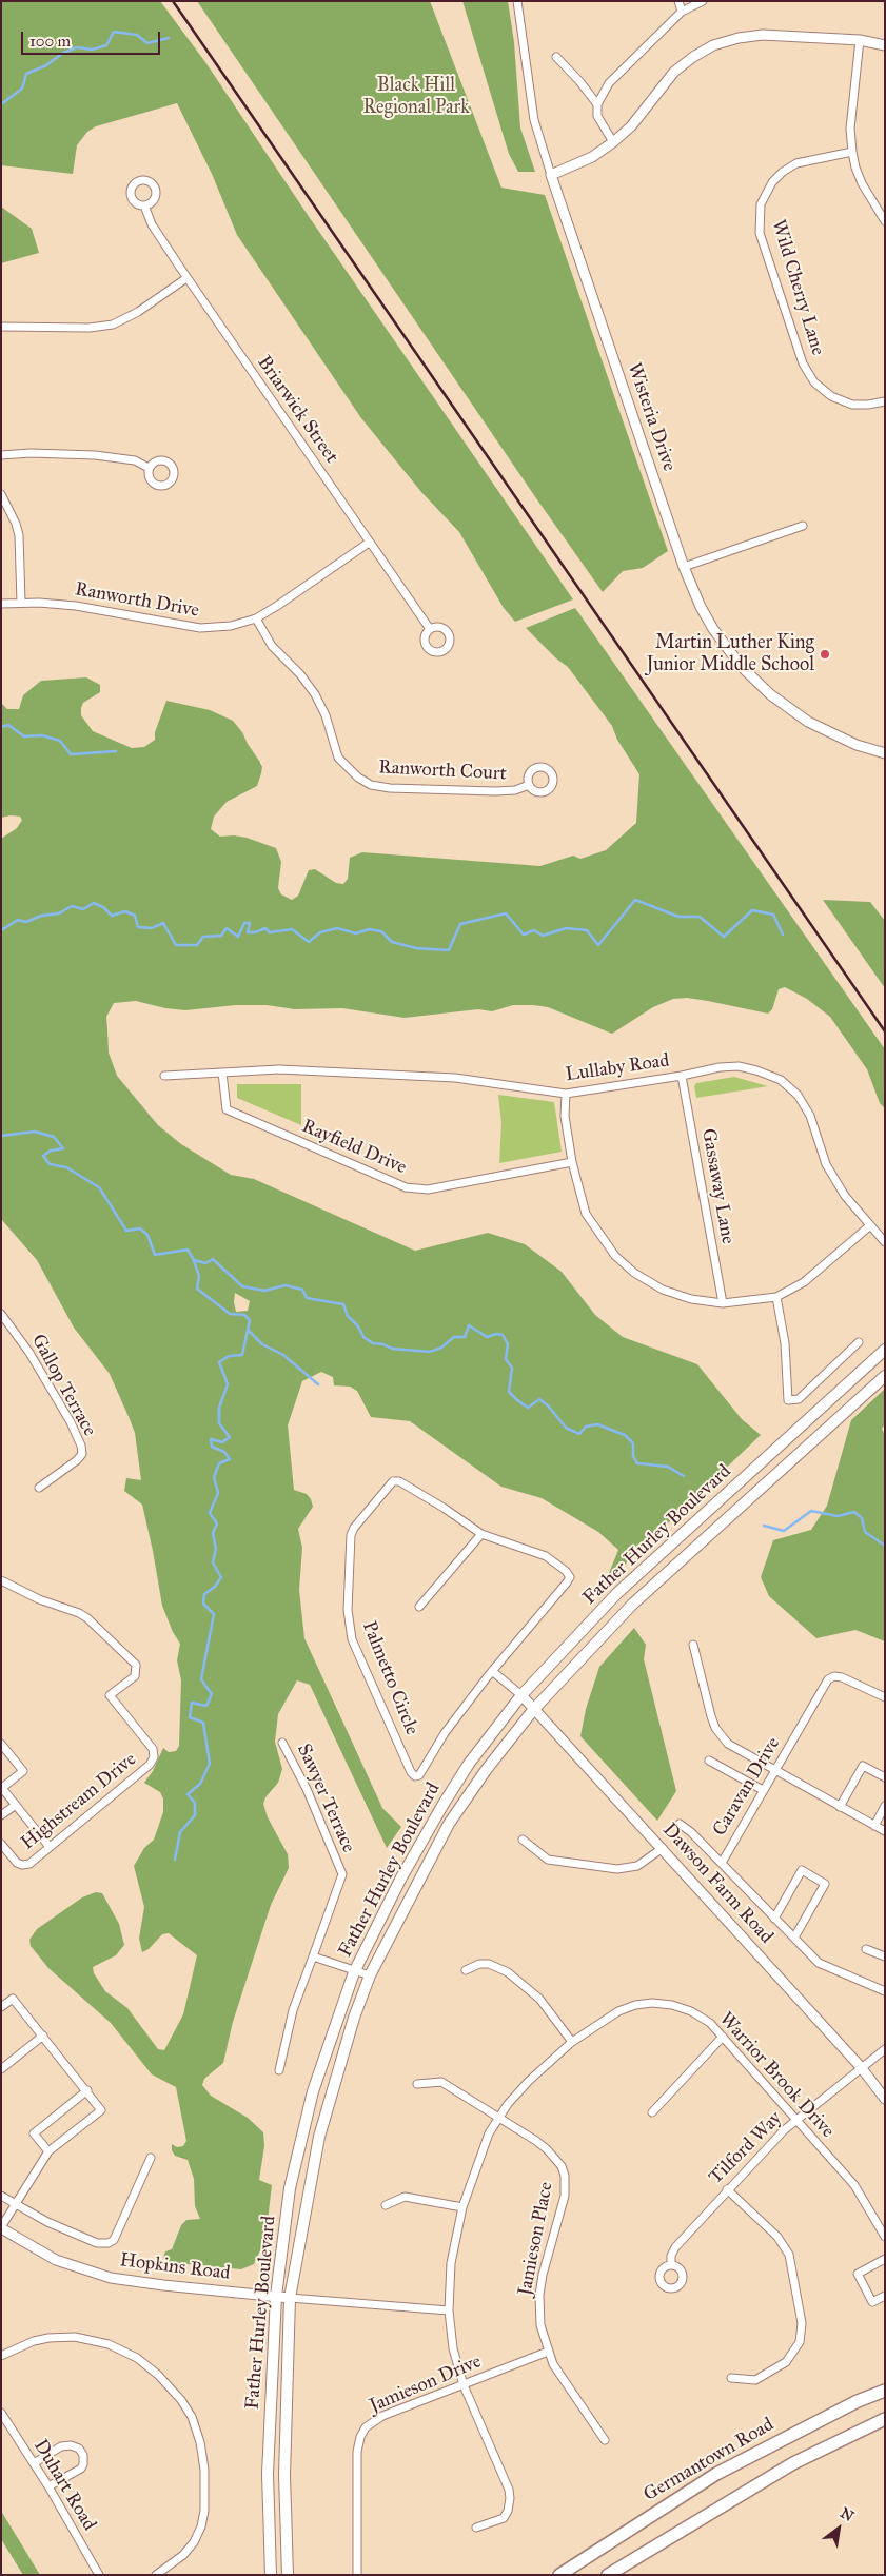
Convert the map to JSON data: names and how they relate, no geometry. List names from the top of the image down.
{
  "streets": {
    "main road": ["Father Hurley Boulevard", "Germantown Road"],
    "street": [
      "Wild Cherry Lane",
      "Briarwick Street",
      "Wisteria Drive",
      "Ranworth Drive",
      "Ranworth Court",
      "Lullaby Road",
      "Rayfield Drive",
      "Gassaway Lane",
      "Gallop Terrace",
      "Palmetto Circle",
      "Caravan Drive",
      "Sawyer Terrace",
      "Highstream Drive",
      "Dawson Farm Road",
      "Warrior Brook Drive",
      "Tilford Way",
      "Jamieson Place",
      "Hopkins Road",
      "Jamieson Drive",
      "Duhart Road"
    ]
  },
  "crossings": [
    ["Briarwick Street", "Ranworth Drive"],
    ["Ranworth Drive", "Ranworth Court"],
    ["Lullaby Road", "Rayfield Drive"],
    ["Lullaby Road", "Gassaway Lane"],
    ["Father Hurley Boulevard", "Dawson Farm Road"],
    ["Father Hurley Boulevard", "Hopkins Road"],
    ["Dawson Farm Road", "Tilford Way"],
    ["Warrior Brook Drive", "Tilford Way"],
    ["Warrior Brook Drive", "Jamieson Place"],
    ["Warrior Brook Drive", "Hopkins Road"],
    ["Warrior Brook Drive", "Jamieson Drive"],
    ["Jamieson Place", "Jamieson Drive"]
  ],
  "parks": ["Black Hill Regional Park"],
  "places": ["Martin Luther King Junior Middle School"],
  "scale_bar": "100 m",
  "north": "top right"
}
